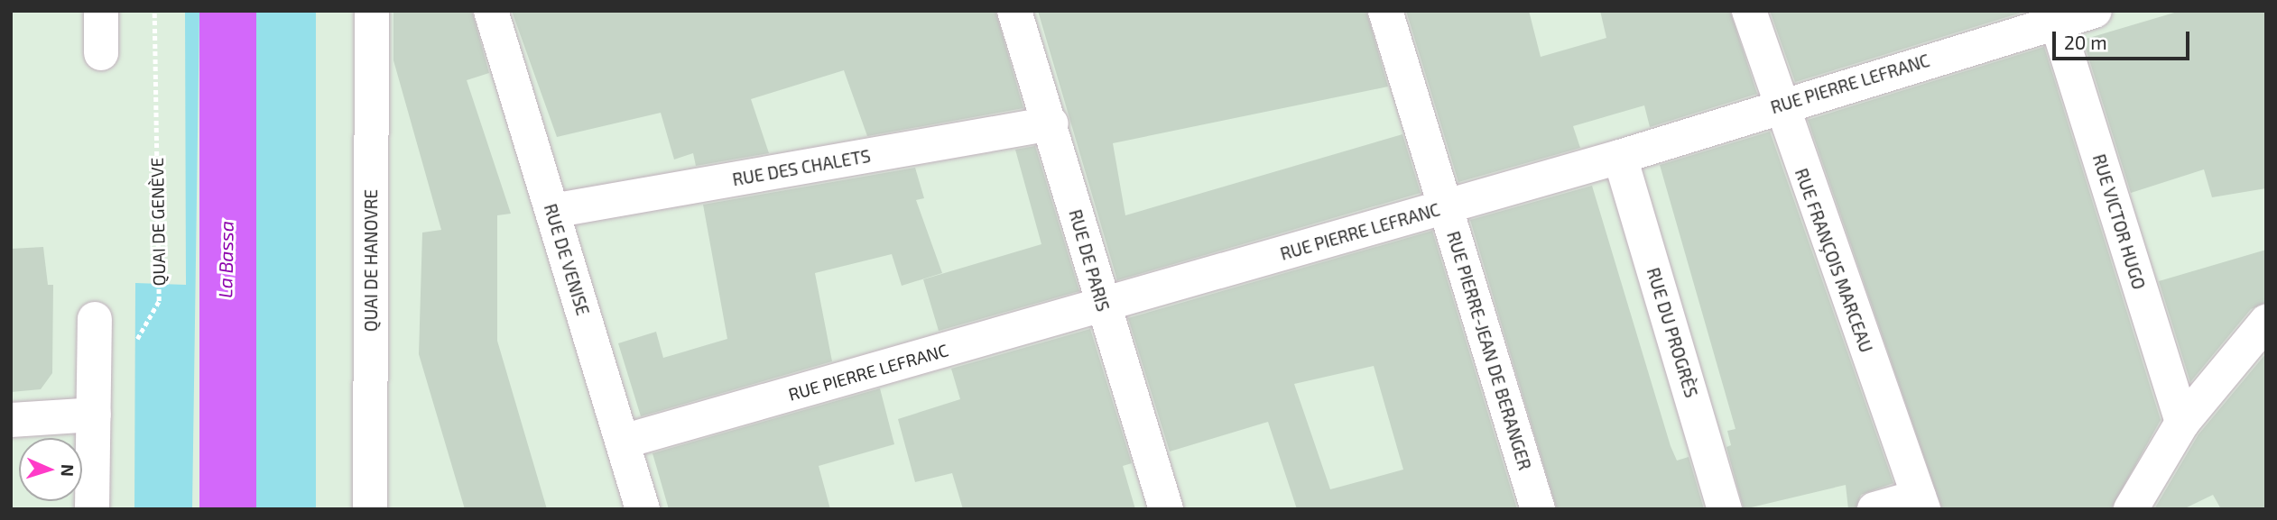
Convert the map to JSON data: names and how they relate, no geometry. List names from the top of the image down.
{
  "streets": {
    "street": [
      "RUE PIERRE LEFRANC",
      "RUE DES CHALETS",
      "RUE VICTOR HUGO",
      "RUE DE VENISE",
      "QUAI DE HANOVRE",
      "RUE DE PARIS",
      "RUE FRANÇOIS MARCEAU",
      "RUE DU PROGRÈS",
      "RUE PIERRE-JEAN DE BERANGER"
    ],
    "path": ["QUAI DE GENÈVE"]
  },
  "crossings": [
    ["RUE PIERRE LEFRANC", "RUE VICTOR HUGO"],
    ["RUE PIERRE LEFRANC", "RUE DE VENISE"],
    ["RUE PIERRE LEFRANC", "RUE DE PARIS"],
    ["RUE PIERRE LEFRANC", "RUE FRANÇOIS MARCEAU"],
    ["RUE PIERRE LEFRANC", "RUE DU PROGRÈS"],
    ["RUE PIERRE LEFRANC", "RUE PIERRE-JEAN DE BERANGER"],
    ["RUE DES CHALETS", "RUE DE VENISE"],
    ["RUE DES CHALETS", "RUE DE PARIS"]
  ],
  "water": ["La Bassa"],
  "scale_bar": "20 m",
  "north": "right"
}
